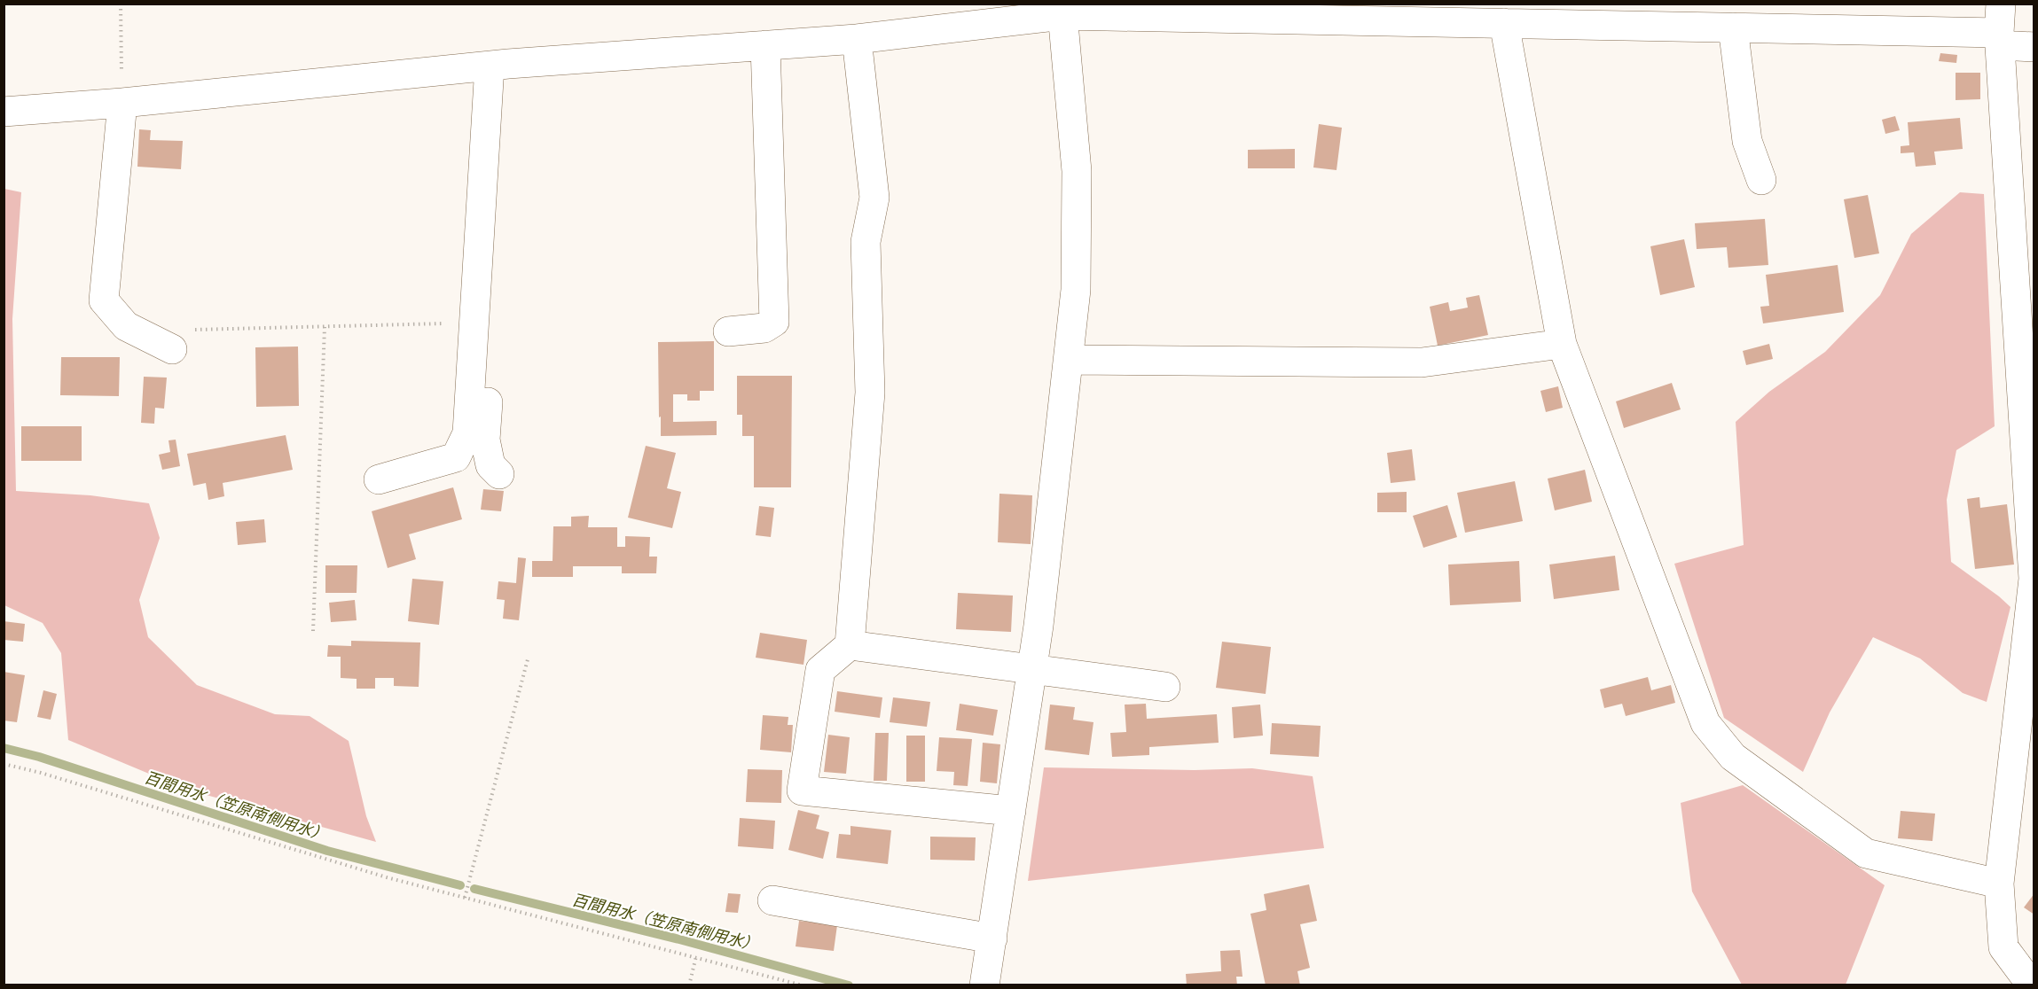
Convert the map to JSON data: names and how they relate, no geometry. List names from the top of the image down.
{
  "water": ["百間用水（笠原南側用水）"]
}
